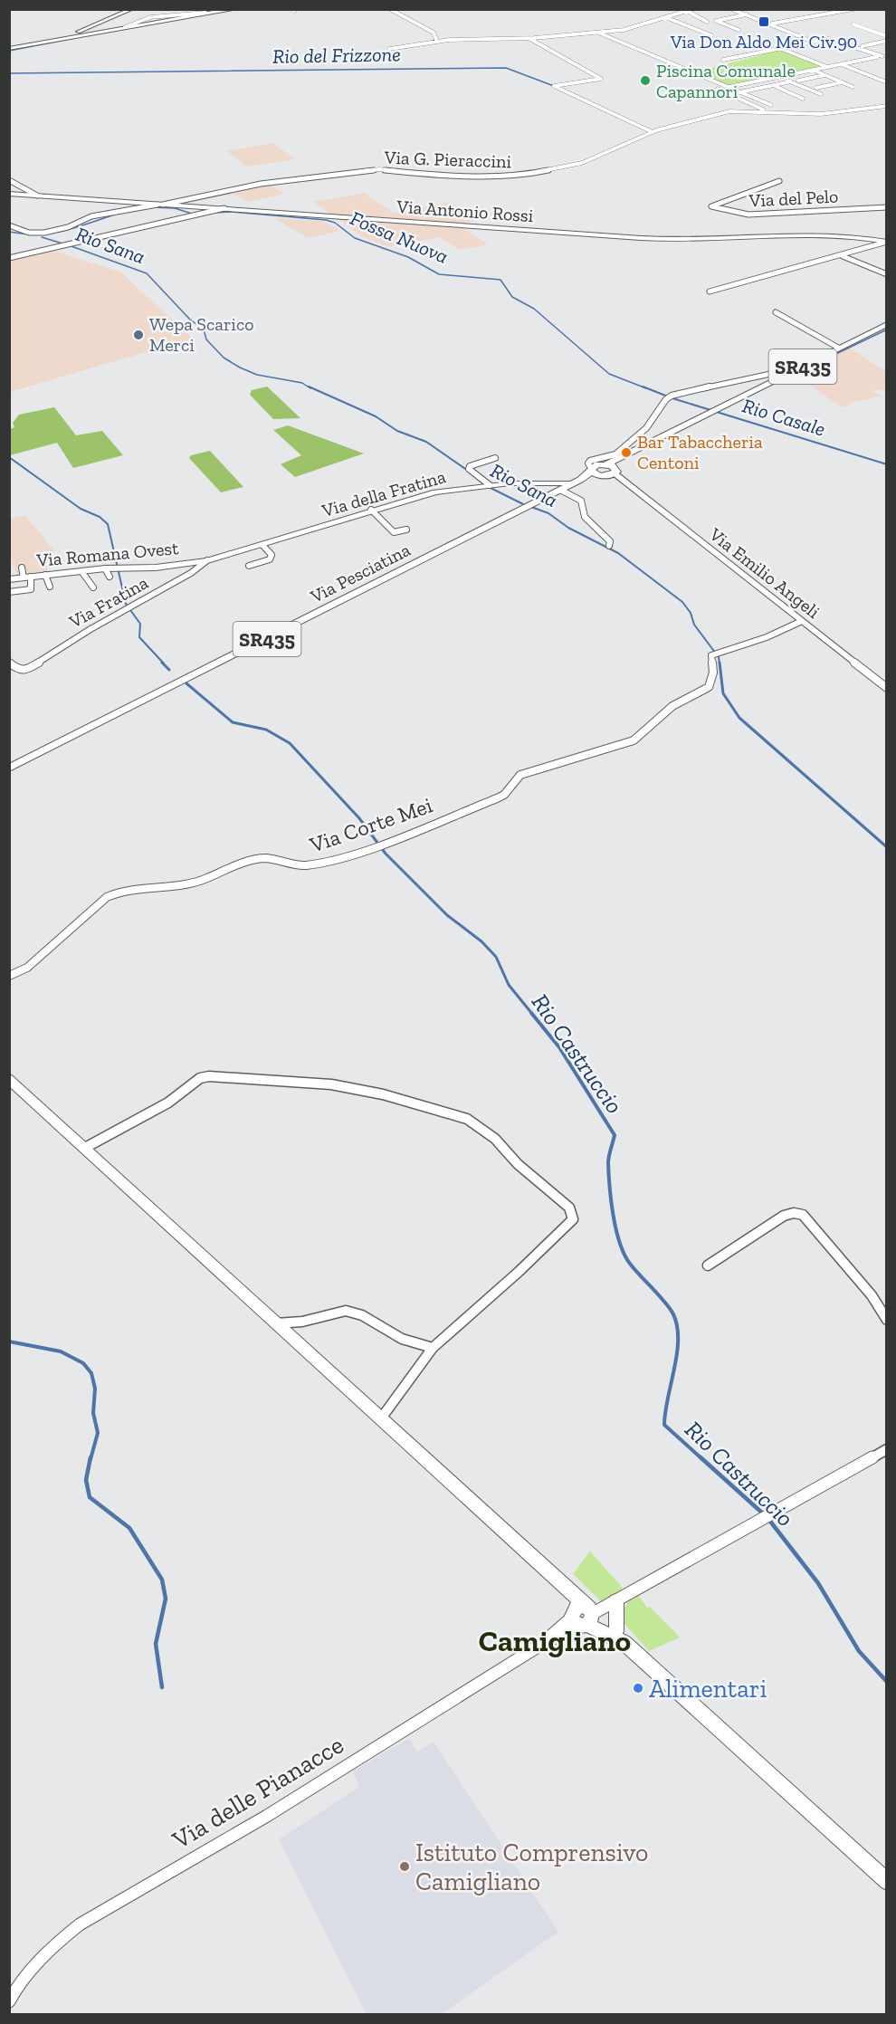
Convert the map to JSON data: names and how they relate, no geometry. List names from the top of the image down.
{
  "streets": {
    "main road": ["SR435", "Via Pesciatina"],
    "street": [
      "Via G. Pieraccini",
      "Via del Pelo",
      "Via Antonio Rossi",
      "Via della Fratina",
      "Via Romana Ovest",
      "Via Emilio Angeli",
      "Via Fratina",
      "Via Corte Mei",
      "Via delle Pianacce"
    ]
  },
  "crossings": [
    ["Via G. Pieraccini", "Via Antonio Rossi"],
    ["Via della Fratina", "Via Romana Ovest"],
    ["Via della Fratina", "Via Pesciatina"],
    ["Via della Fratina", "Via Fratina"],
    ["Via Romana Ovest", "Via Fratina"],
    ["Via Pesciatina", "Via Emilio Angeli"],
    ["Via Emilio Angeli", "Via Corte Mei"]
  ],
  "districts": ["Camigliano"],
  "water": [
    "Rio del Frizzone",
    "Fossa Nuova",
    "Rio Sana",
    "Rio Casale",
    "Rio Castruccio"
  ],
  "places": {
    "transit": ["Via Don Aldo Mei Civ.90"],
    "other": [
      "Piscina Comunale Capannori",
      "Wepa Scarico Merci",
      "Bar Tabaccheria Centoni",
      "Alimentari",
      "Istituto Comprensivo Camigliano"
    ]
  }
}
